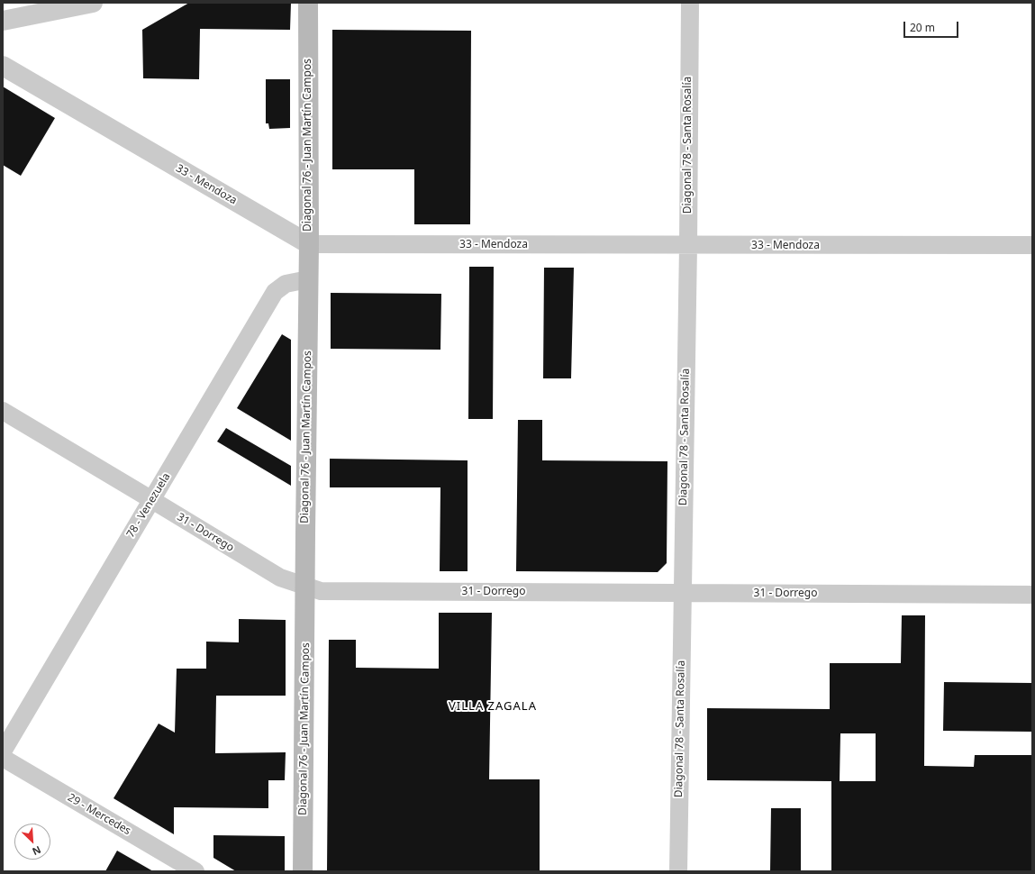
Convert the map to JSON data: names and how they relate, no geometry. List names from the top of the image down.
{
  "streets": {
    "main road": ["Diagonal 76 - Juan Martín Campos"],
    "street": [
      "Diagonal 78 - Santa Rosalía",
      "33 - Mendoza",
      "78 - Venezuela",
      "31 - Dorrego",
      "29 - Mercedes"
    ]
  },
  "crossings": [
    ["Diagonal 76 - Juan Martín Campos", "33 - Mendoza"],
    ["Diagonal 76 - Juan Martín Campos", "78 - Venezuela"],
    ["Diagonal 76 - Juan Martín Campos", "31 - Dorrego"],
    ["Diagonal 78 - Santa Rosalía", "33 - Mendoza"],
    ["Diagonal 78 - Santa Rosalía", "31 - Dorrego"],
    ["78 - Venezuela", "31 - Dorrego"]
  ],
  "districts": ["VILLA ZAGALA"],
  "scale_bar": "20 m",
  "north": "bottom right"
}
